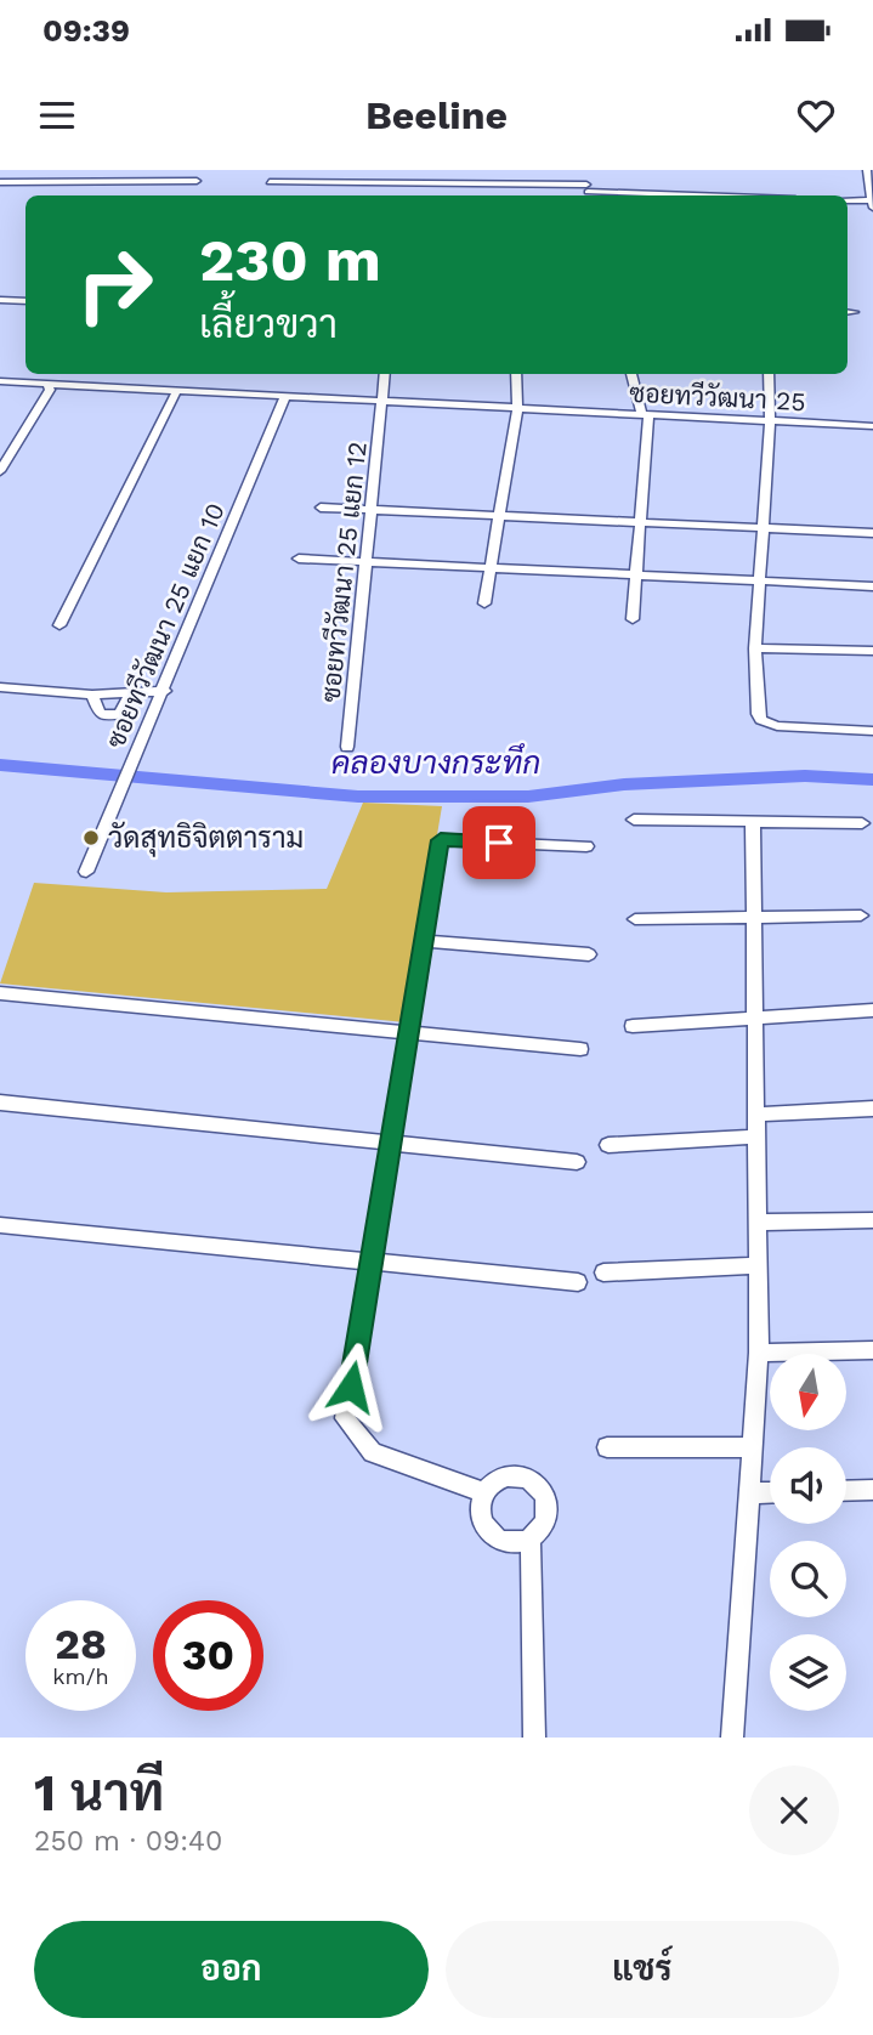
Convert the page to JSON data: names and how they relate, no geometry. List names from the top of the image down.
{
  "streets": {
    "street": ["ซอยทวีวัฒนา 25", "ซอยทวีวัฒนา 25 แยก 12", "ซอยทวีวัฒนา 25 แยก 10"]
  },
  "crossings": [
    ["ซอยทวีวัฒนา 25", "ซอยทวีวัฒนา 25 แยก 12"],
    ["ซอยทวีวัฒนา 25", "ซอยทวีวัฒนา 25 แยก 10"]
  ],
  "water": ["คลองบางกระทึก"],
  "places": ["วัดสุทธิจิตตาราม"],
  "north": "bottom",
  "page": {
    "status": "09:39",
    "header": "Beeline",
    "turn": ["230 m", "เลี้ยวขวา"],
    "speed": "28 km/h",
    "limit": "30",
    "heading": ["1 นาที", "250 m · 09:40"],
    "buttons": ["ออก", "แชร์"]
  }
}
